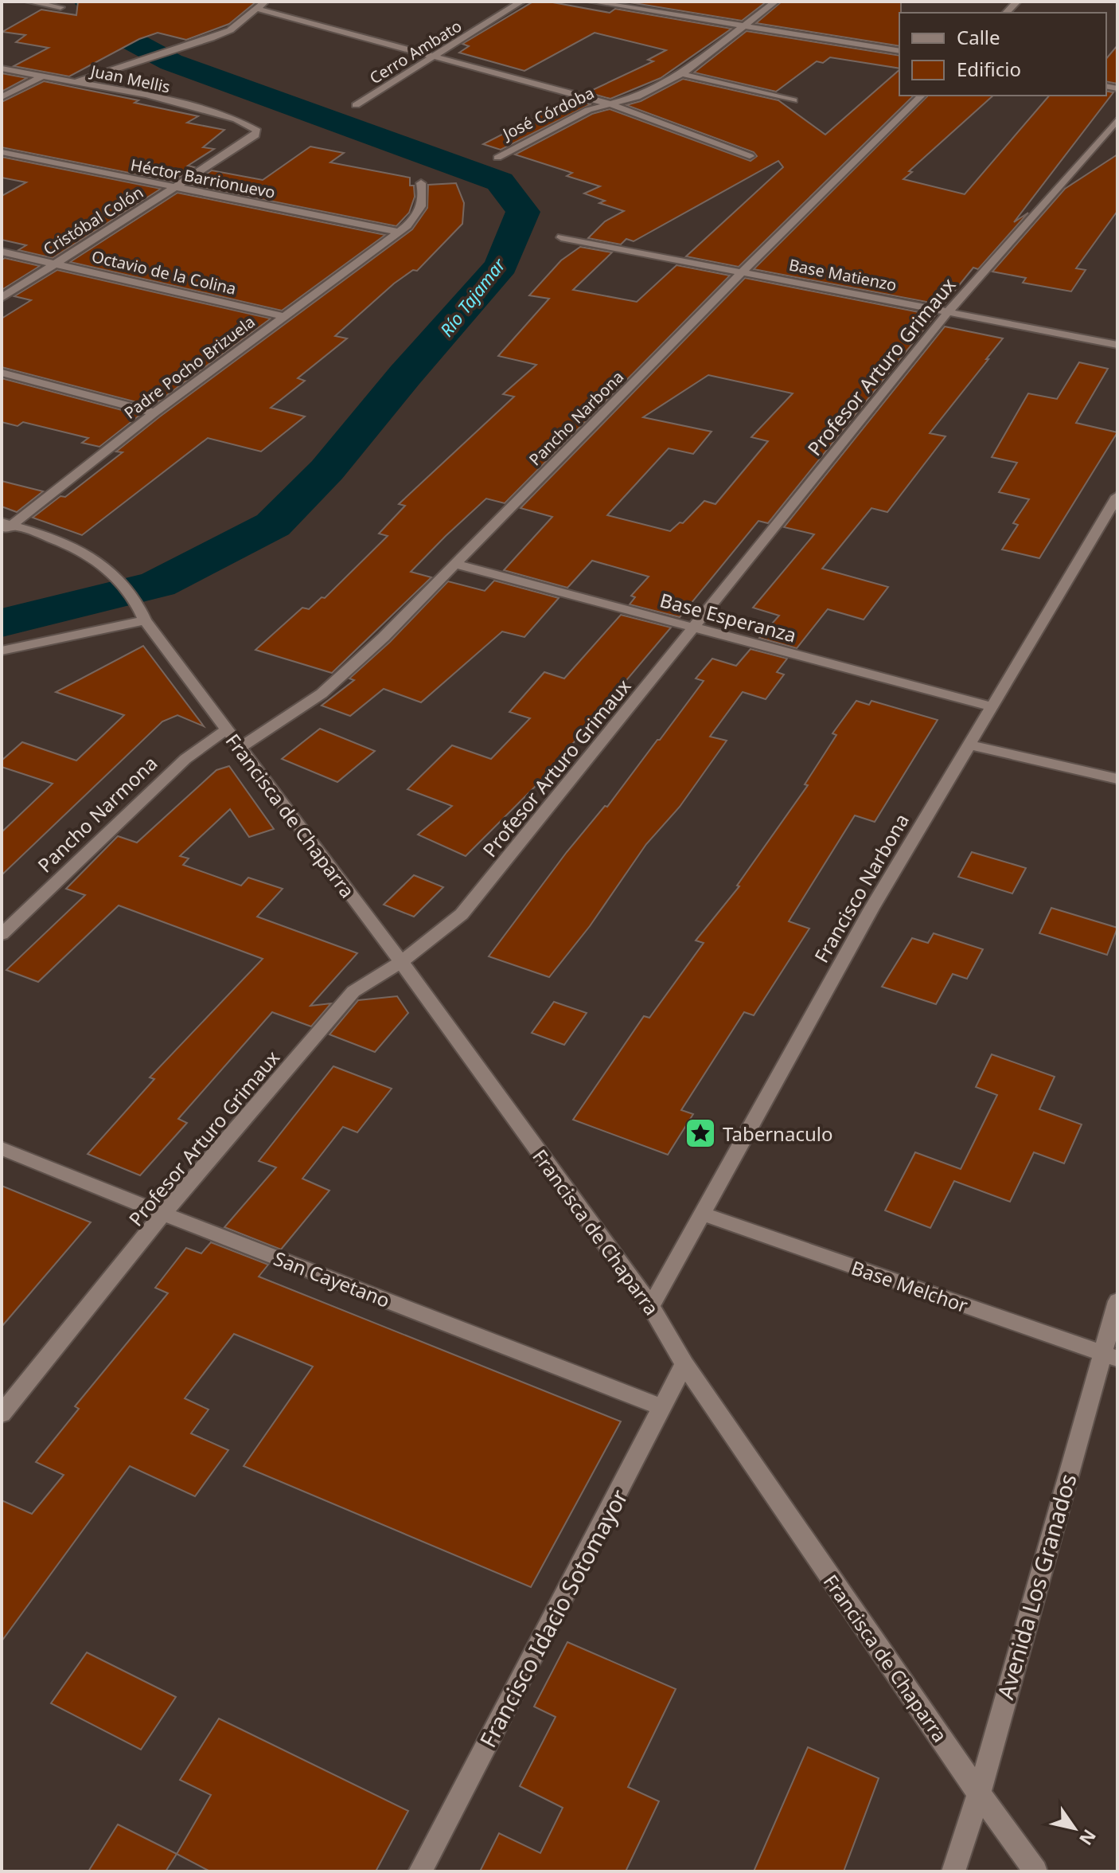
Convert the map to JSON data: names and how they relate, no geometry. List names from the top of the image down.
{
  "streets": {
    "street": [
      "Cerro Ambato",
      "Juan Mellis",
      "José Córdoba",
      "Héctor Barrionuevo",
      "Cristóbal Colón",
      "Octavio de la Colina",
      "Base Matienzo",
      "Profesor Arturo Grimaux",
      "Padre Pocho Brizuela",
      "Pancho Narbona",
      "Base Esperanza",
      "Pancho Narmona",
      "Francisca de Chaparra",
      "Francisco Narbona",
      "San Cayetano",
      "Base Melchor",
      "Avenida Los Granados",
      "Francisco Idacio Sotomayor"
    ]
  },
  "crossings": [
    ["Juan Mellis", "Cristóbal Colón"],
    ["Héctor Barrionuevo", "Cristóbal Colón"],
    ["Héctor Barrionuevo", "Padre Pocho Brizuela"],
    ["Cristóbal Colón", "Octavio de la Colina"],
    ["Octavio de la Colina", "Padre Pocho Brizuela"],
    ["Base Matienzo", "Profesor Arturo Grimaux"],
    ["Base Matienzo", "Pancho Narbona"],
    ["Profesor Arturo Grimaux", "Base Esperanza"],
    ["Profesor Arturo Grimaux", "Francisca de Chaparra"],
    ["Profesor Arturo Grimaux", "San Cayetano"],
    ["Padre Pocho Brizuela", "Francisca de Chaparra"],
    ["Pancho Narbona", "Base Esperanza"],
    ["Pancho Narbona", "Francisca de Chaparra"],
    ["Base Esperanza", "Francisco Narbona"],
    ["Pancho Narmona", "Francisca de Chaparra"],
    ["Francisca de Chaparra", "Francisco Narbona"],
    ["Francisca de Chaparra", "Avenida Los Granados"],
    ["Francisca de Chaparra", "Francisco Idacio Sotomayor"],
    ["Francisco Narbona", "Base Melchor"],
    ["San Cayetano", "Francisco Idacio Sotomayor"],
    ["Base Melchor", "Avenida Los Granados"]
  ],
  "water": ["Río Tajamar"],
  "places": {
    "place": ["Tabernaculo"]
  },
  "legend": ["Calle", "Edificio"],
  "north": "bottom right"
}
